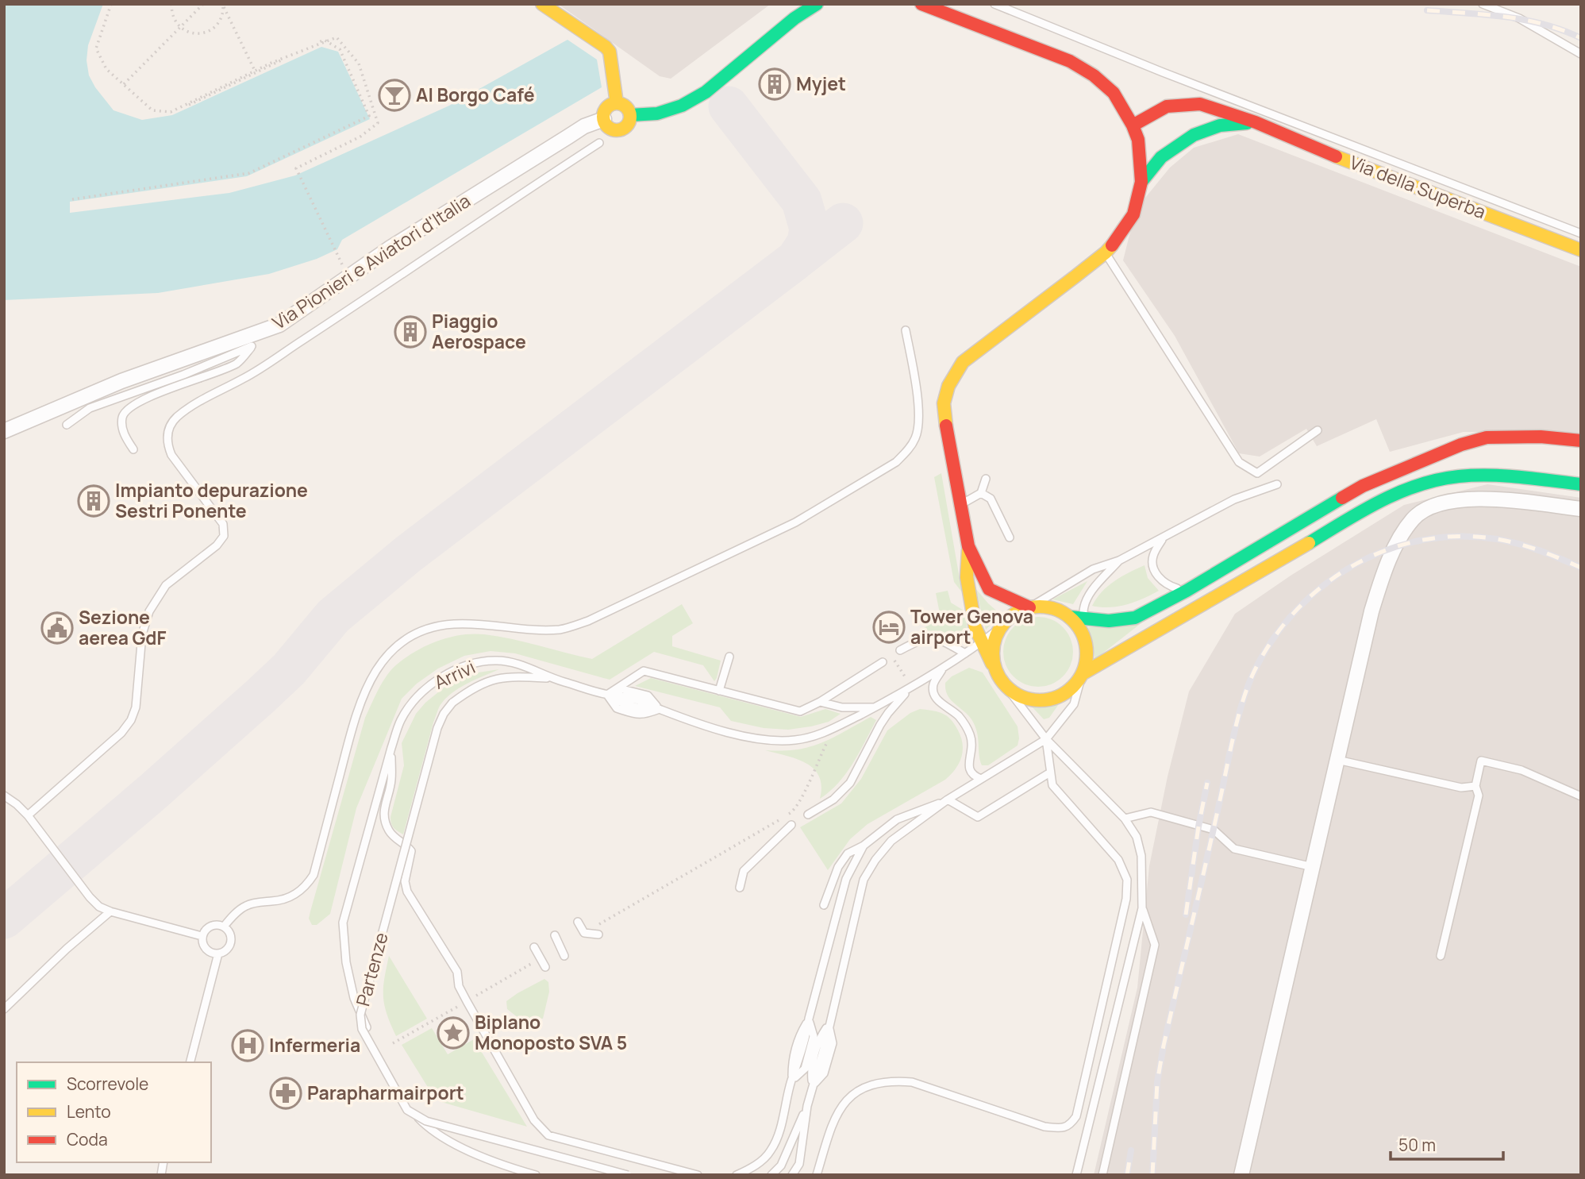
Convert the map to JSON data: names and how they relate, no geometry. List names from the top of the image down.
{
  "streets": {
    "main road": ["Via della Superba", "Via Pionieri e Aviatori d'Italia"],
    "lane": ["Arrivi", "Partenze"]
  },
  "crossings": [
    ["Arrivi", "Partenze"]
  ],
  "places": {
    "building": ["Myjet", "Piaggio Aerospace", "Impianto depurazione Sestri Ponente"],
    "bar": ["Al Borgo Café"],
    "hotel": ["Tower Genova airport"],
    "public building": ["Sezione aerea GdF"],
    "place": ["Biplano Monoposto SVA 5"],
    "hospital": ["Infermeria"],
    "pharmacy": ["Parapharmairport"]
  },
  "legend": ["Scorrevole", "Lento", "Coda"],
  "scale_bar": "50 m"
}
